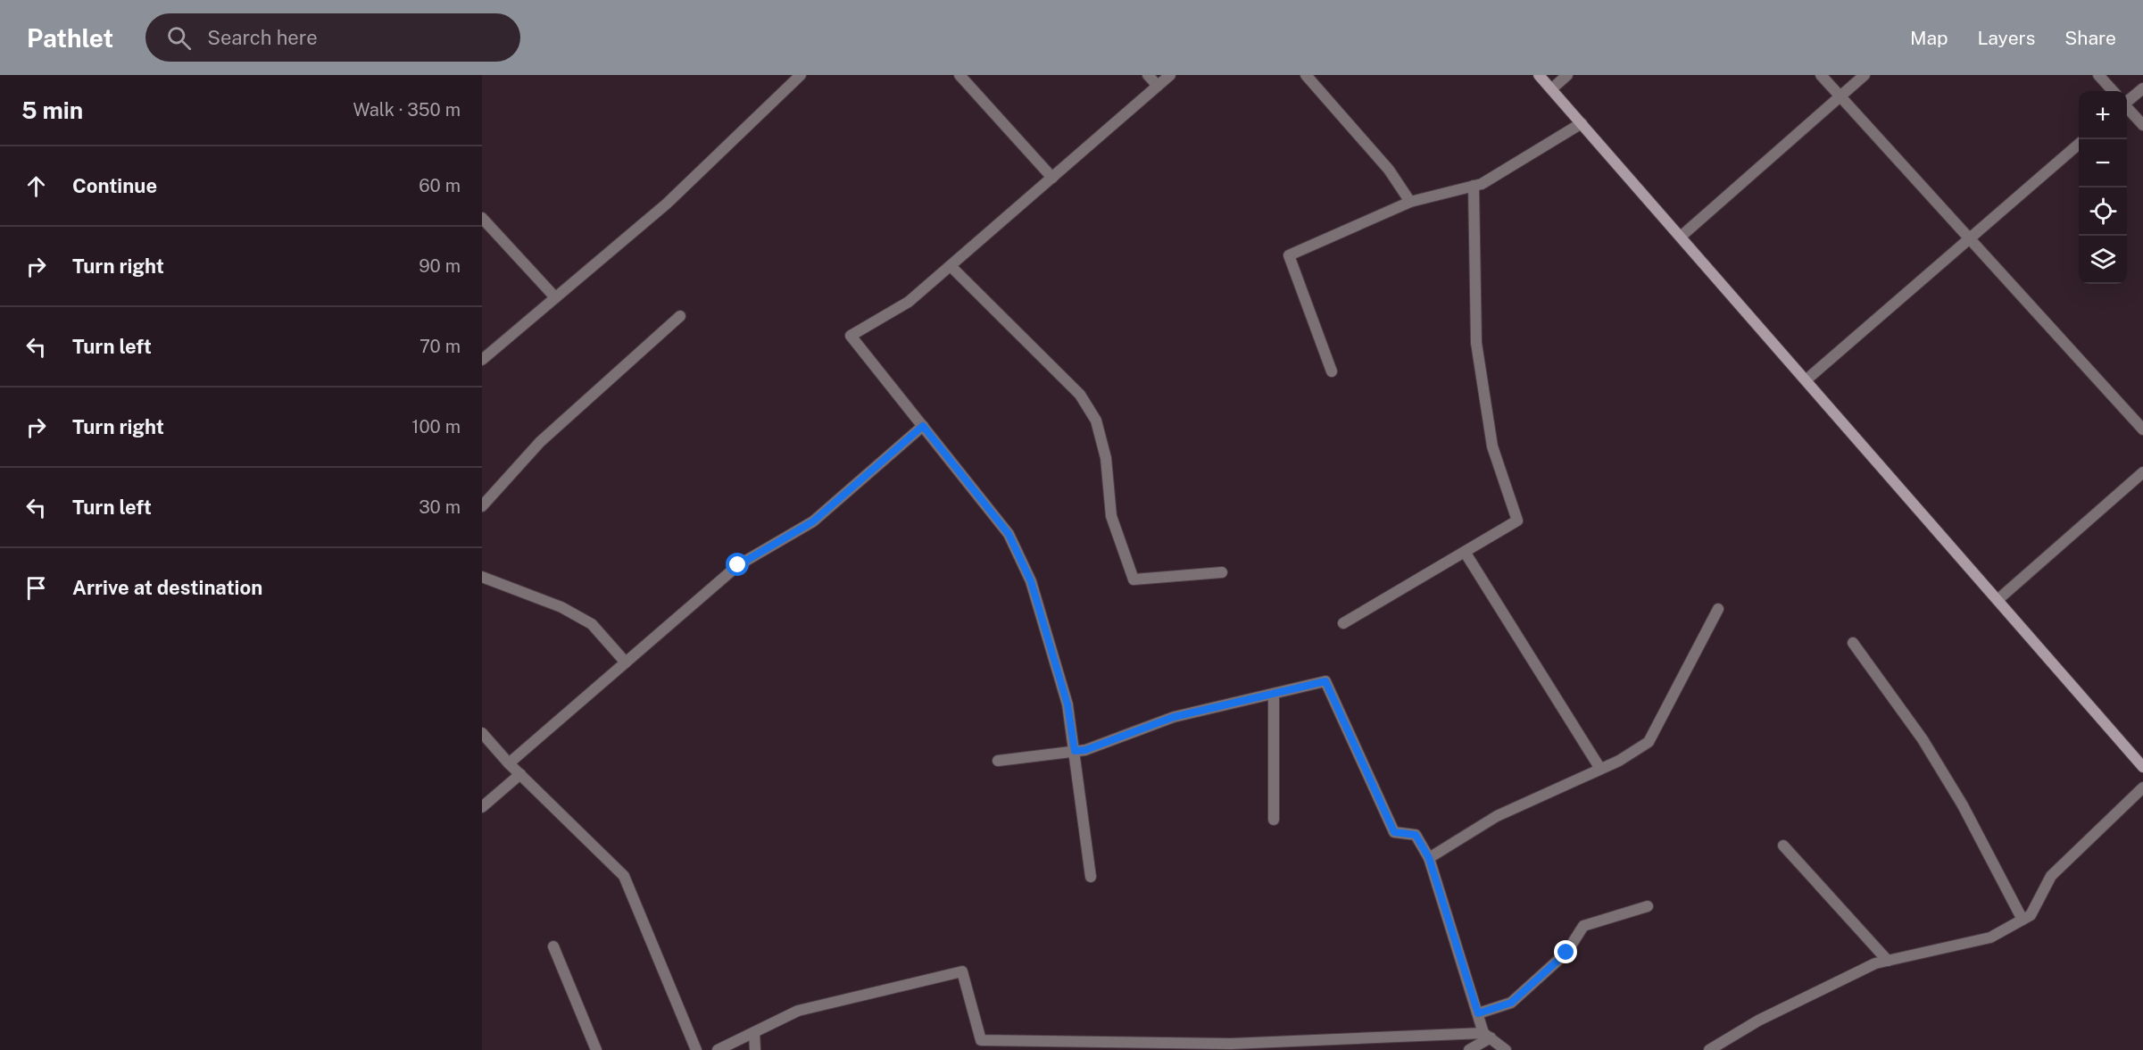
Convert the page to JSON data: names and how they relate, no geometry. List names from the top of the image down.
{
  "page": {
    "header": "Pathlet",
    "search": "Search here",
    "nav": ["Map", "Layers", "Share"],
    "heading": ["5 min", "Walk · 350 m"],
    "map_buttons": ["+", "−"],
    "list": [
      ["Continue", "60 m"],
      ["Turn right", "90 m"],
      ["Turn left", "70 m"],
      ["Turn right", "100 m"],
      ["Turn left", "30 m"],
      "Arrive at destination"
    ]
  }
}
